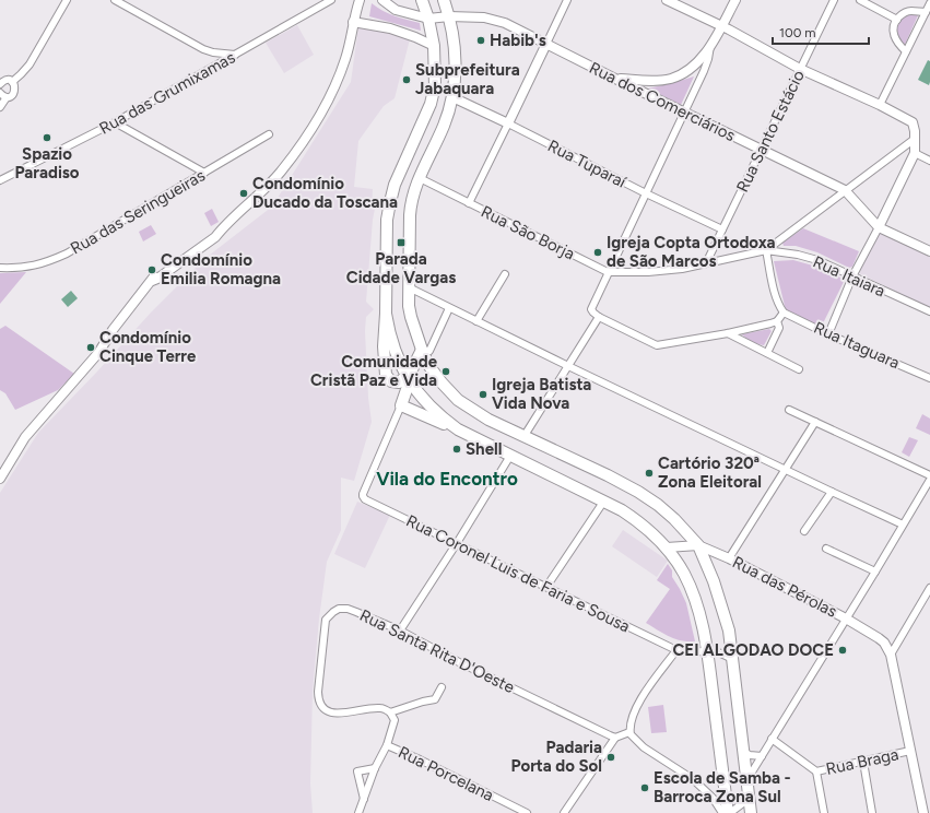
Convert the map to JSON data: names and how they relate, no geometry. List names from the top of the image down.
{
  "streets": {
    "street": [
      "Rua das Grumixamas",
      "Rua dos Comerciários",
      "Rua Santo Estácio",
      "Rua Tuparaí",
      "Rua das Seringueiras",
      "Rua São Borja",
      "Rua Itaiara",
      "Rua Itaguara",
      "Rua Coronel Luis de Faria e Sousa",
      "Rua das Pérolas",
      "Rua Santa Rita D'Oeste",
      "Rua Braga",
      "Rua Porcelana"
    ]
  },
  "crossings": [
    ["Rua dos Comerciários", "Rua Santo Estácio"],
    ["Rua dos Comerciários", "Rua São Borja"],
    ["Rua Santo Estácio", "Rua Tuparaí"],
    ["Rua Santo Estácio", "Rua São Borja"],
    ["Rua São Borja", "Rua Itaiara"]
  ],
  "districts": ["Vila do Encontro"],
  "places": {
    "other": [
      "Habib's",
      "Subprefeitura Jabaquara",
      "Spazio Paradiso",
      "Condomínio Ducado da Toscana",
      "Igreja Copta Ortodoxa de São Marcos",
      "Condomínio Emilia Romagna",
      "Condomínio Cinque Terre",
      "Comunidade Cristã Paz e Vida",
      "Igreja Batista Vida Nova",
      "Shell",
      "Cartório 320ª Zona Eleitoral",
      "CEI ALGODAO DOCE",
      "Padaria Porta do Sol",
      "Escola de Samba - Barroca Zona Sul"
    ],
    "transit": ["Parada Cidade Vargas"]
  },
  "scale_bar": "100 m"
}
